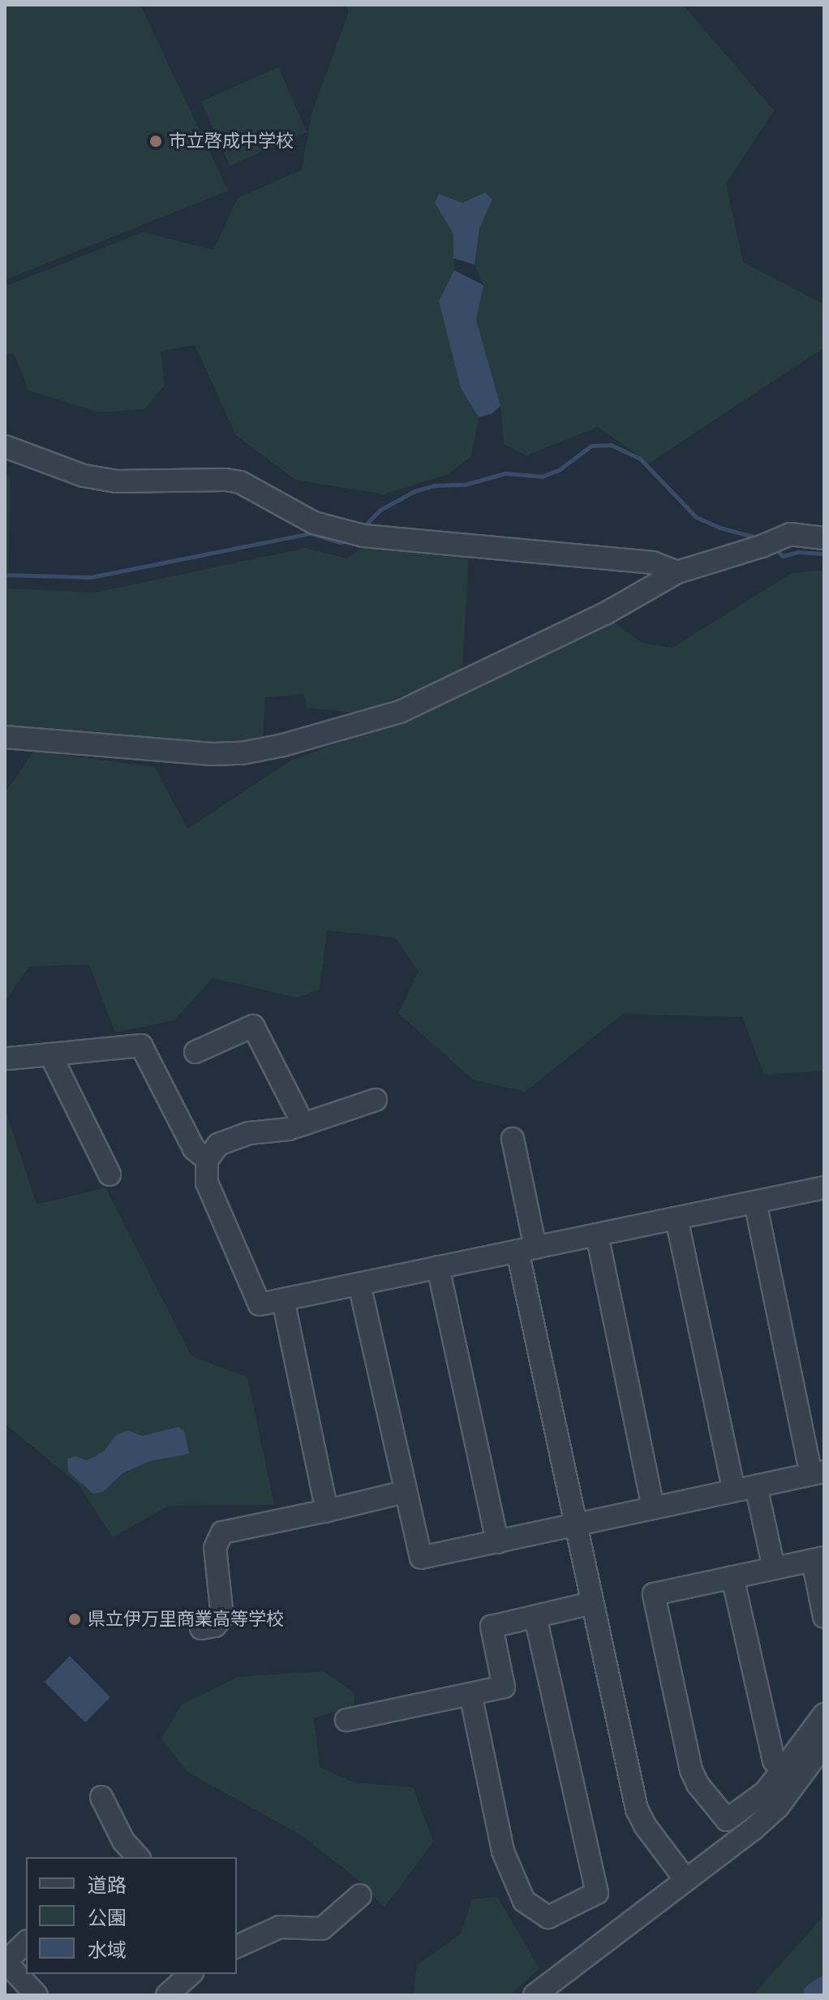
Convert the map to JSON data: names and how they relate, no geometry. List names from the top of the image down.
{
  "places": ["市立啓成中学校", "県立伊万里商業高等学校"],
  "legend": ["道路", "公園", "水域"]
}
